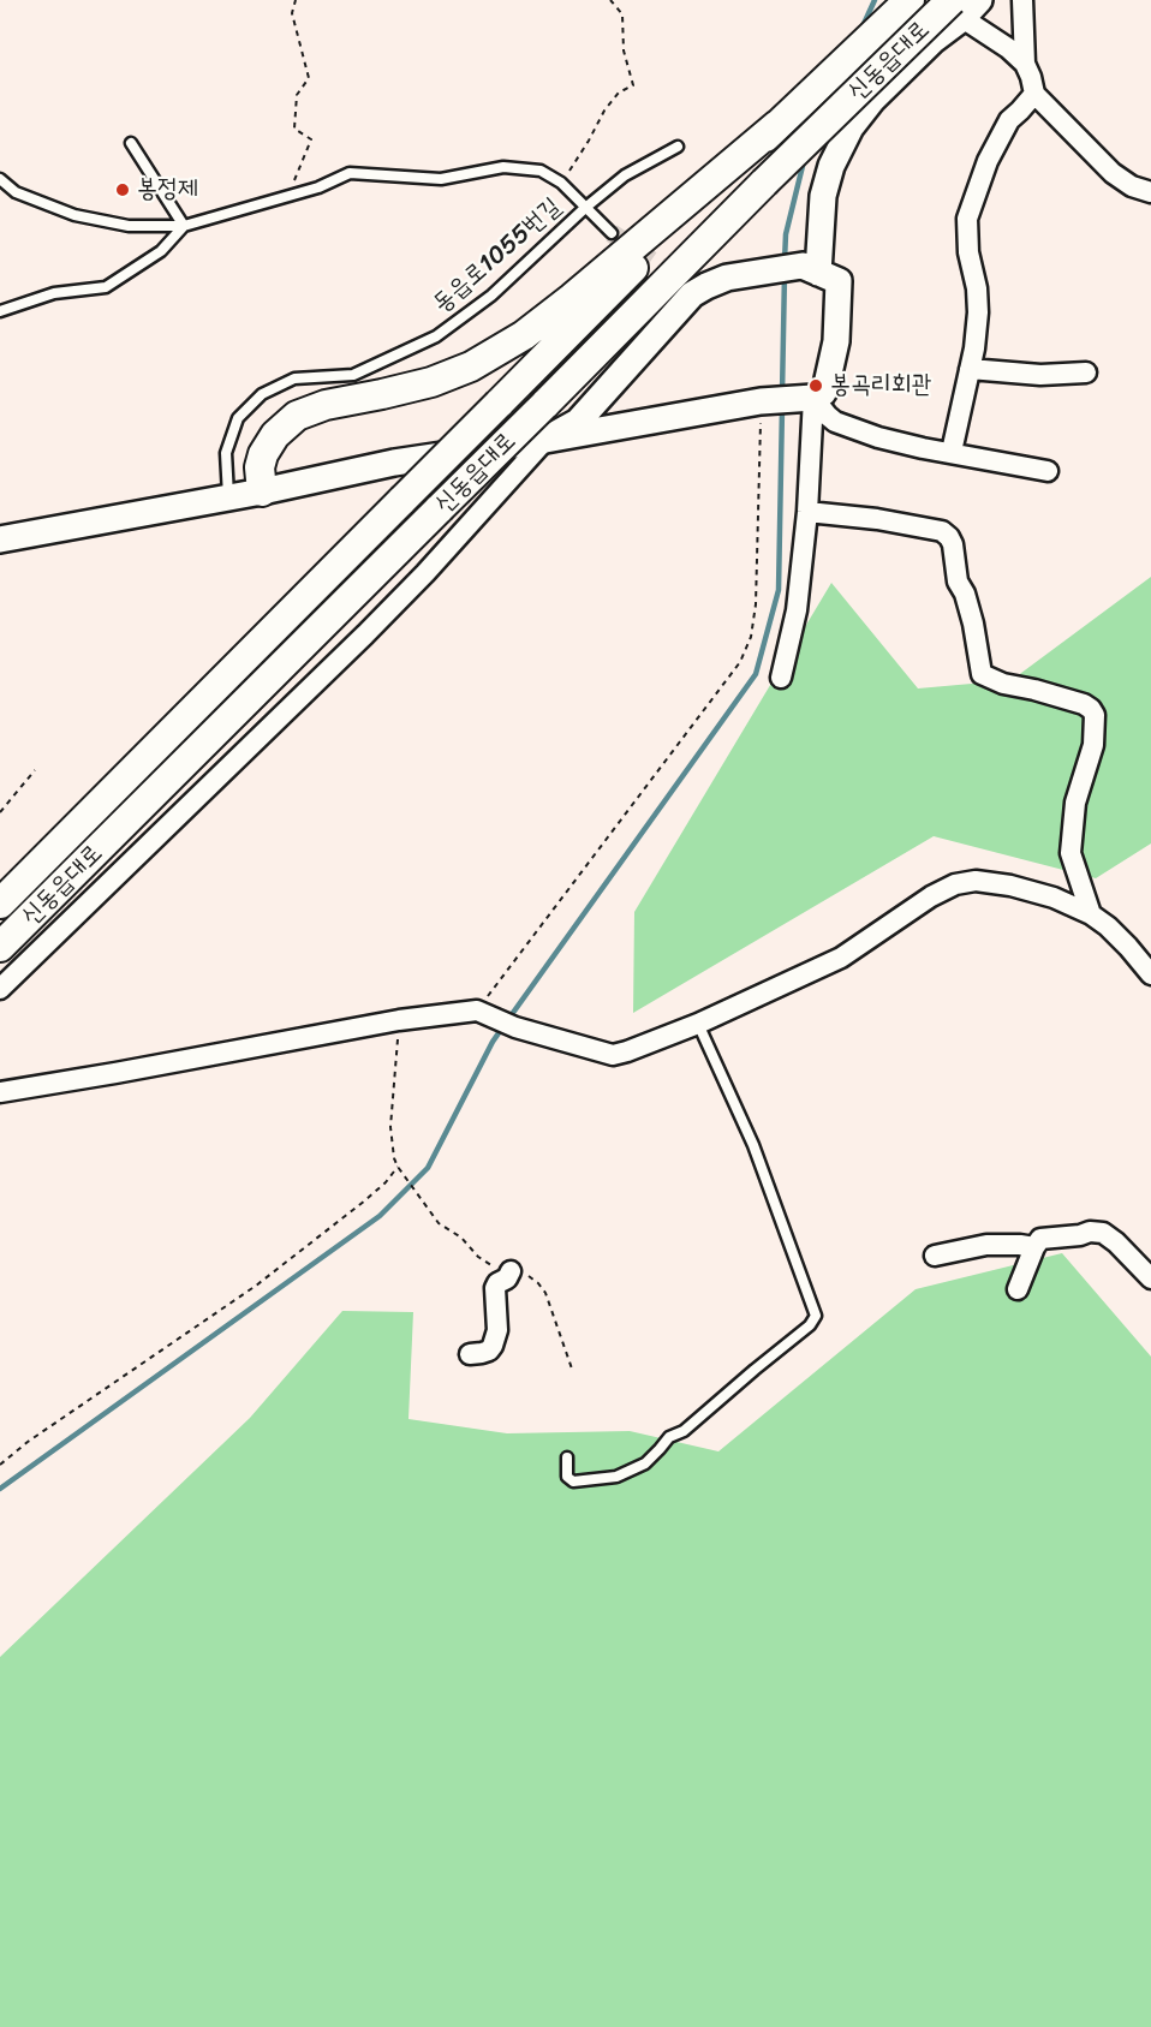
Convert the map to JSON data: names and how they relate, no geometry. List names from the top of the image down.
{
  "streets": {
    "main road": ["신동읍대로"],
    "lane": ["동읍로1055번길"]
  },
  "places": ["봉정제", "봉곡리회관"]
}
